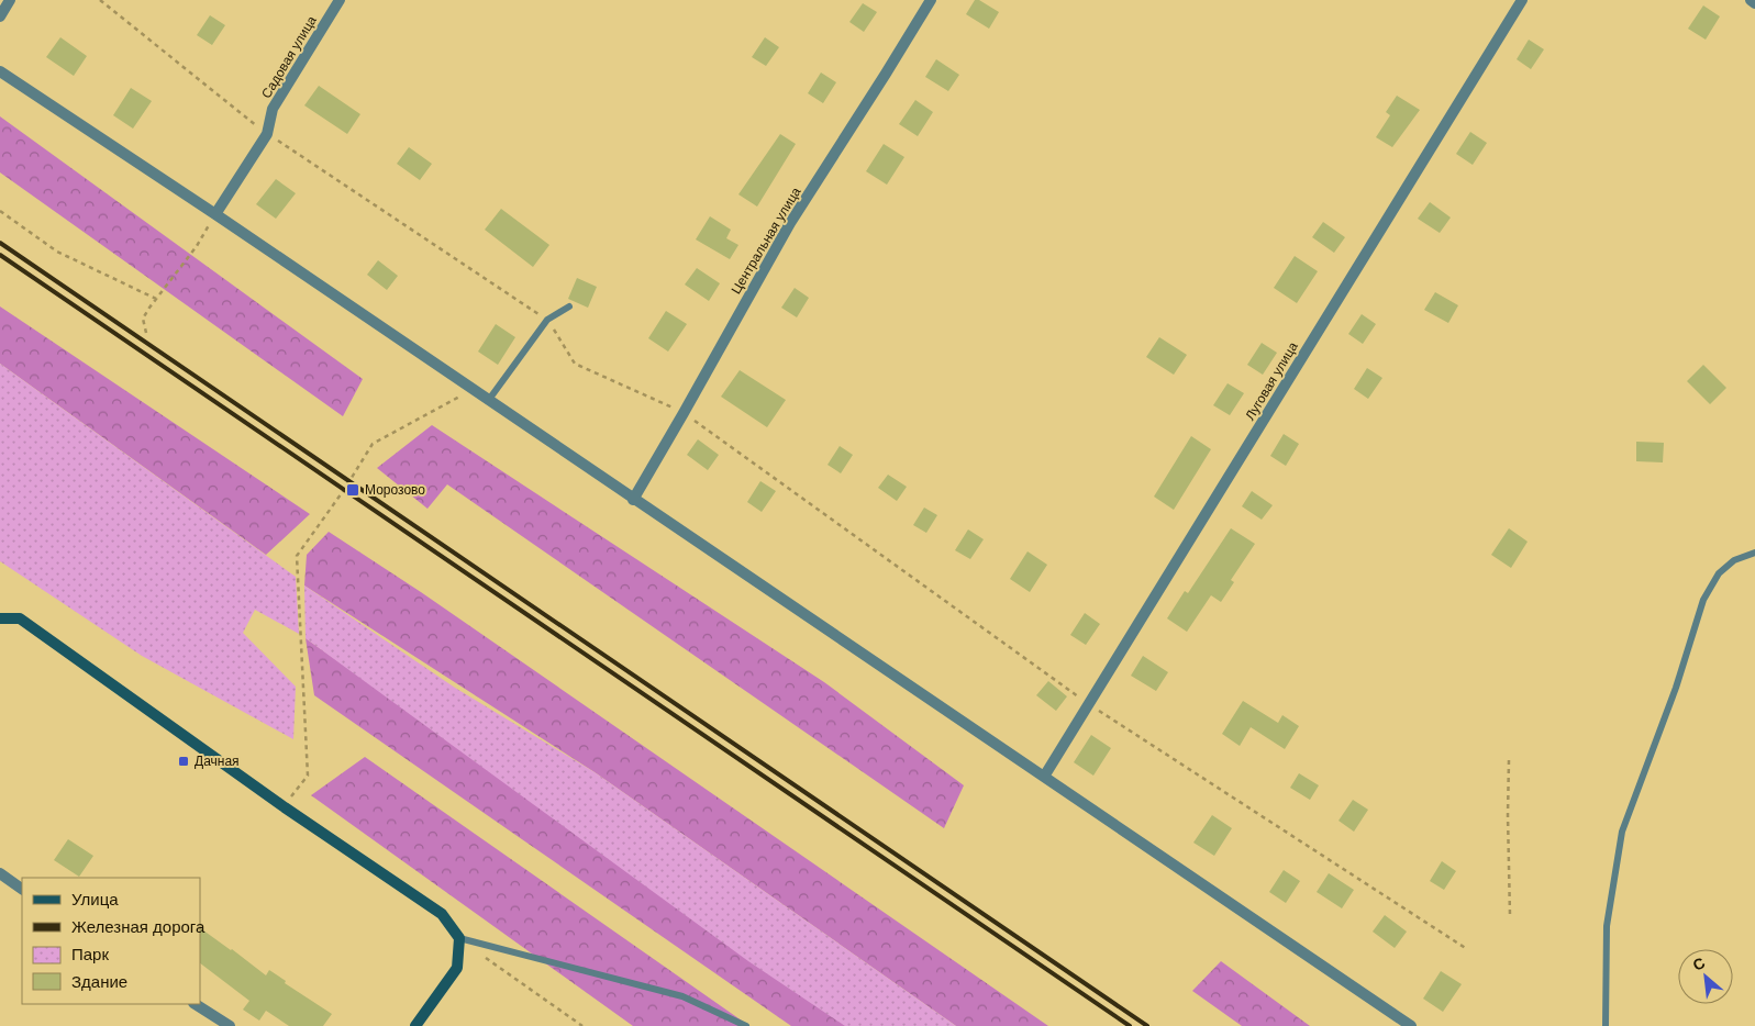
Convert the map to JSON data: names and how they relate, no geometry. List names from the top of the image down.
{
  "streets": {
    "street": ["Садовая улица", "Центральная улица", "Луговая улица"]
  },
  "places": {
    "transit": ["Морозово", "Дачная"]
  },
  "legend": [
    "Улица",
    "Железная дорога",
    "Парк",
    "Здание"
  ],
  "north": "top left"
}
